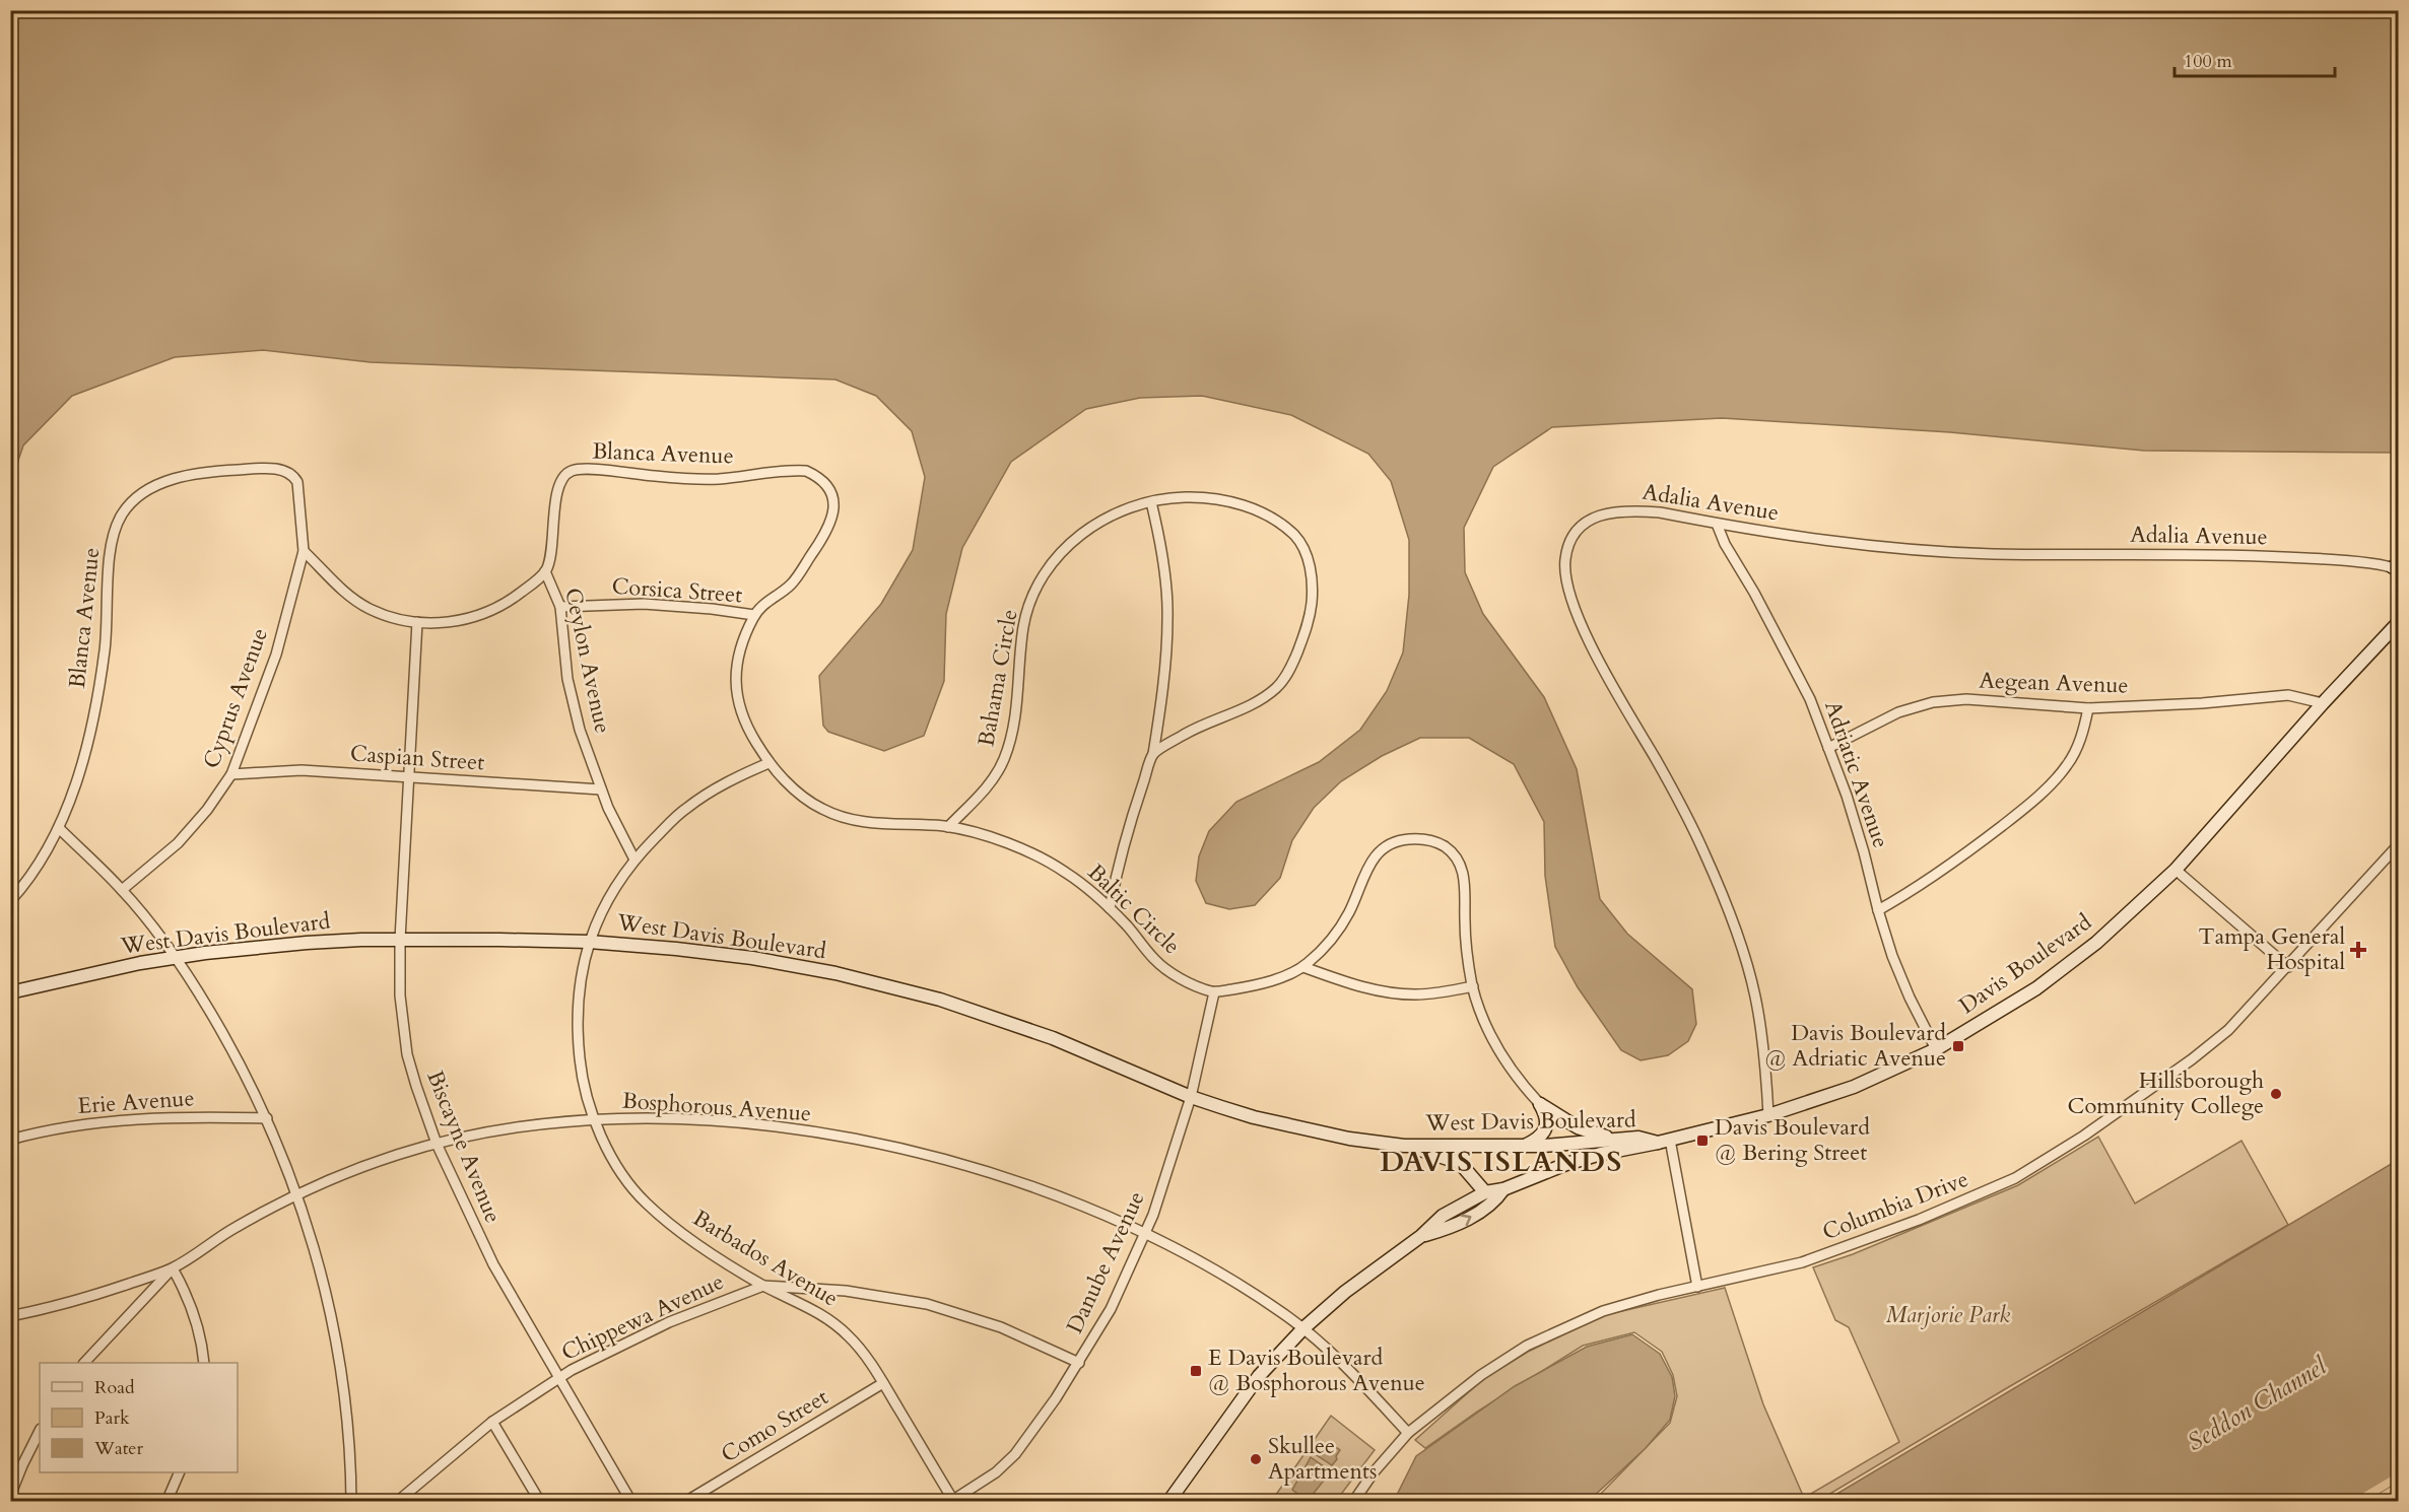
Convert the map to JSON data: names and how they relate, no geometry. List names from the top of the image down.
{
  "streets": {
    "street": [
      "Blanca Avenue",
      "Adalia Avenue",
      "Corsica Street",
      "Ceylon Avenue",
      "Bahama Circle",
      "Aegean Avenue",
      "Cyprus Avenue",
      "Caspian Street",
      "Adriatic Avenue",
      "Baltic Circle",
      "West Davis Boulevard",
      "Davis Boulevard",
      "Erie Avenue",
      "Bosphorous Avenue",
      "Biscayne Avenue",
      "Columbia Drive",
      "Barbados Avenue",
      "Danube Avenue",
      "Chippewa Avenue",
      "Como Street"
    ]
  },
  "crossings": [
    ["Blanca Avenue", "Corsica Street"],
    ["Blanca Avenue", "Ceylon Avenue"],
    ["Blanca Avenue", "Cyprus Avenue"],
    ["Blanca Avenue", "Baltic Circle"],
    ["Adalia Avenue", "Adriatic Avenue"],
    ["Adalia Avenue", "Davis Boulevard"],
    ["Corsica Street", "Ceylon Avenue"],
    ["Corsica Street", "Baltic Circle"],
    ["Ceylon Avenue", "Caspian Street"],
    ["Ceylon Avenue", "Barbados Avenue"],
    ["Bahama Circle", "Baltic Circle"],
    ["Aegean Avenue", "Adriatic Avenue"],
    ["Aegean Avenue", "Davis Boulevard"],
    ["Cyprus Avenue", "Caspian Street"],
    ["Caspian Street", "Biscayne Avenue"],
    ["Adriatic Avenue", "Davis Boulevard"],
    ["Baltic Circle", "Barbados Avenue"],
    ["Baltic Circle", "Danube Avenue"],
    ["West Davis Boulevard", "Davis Boulevard"],
    ["West Davis Boulevard", "Biscayne Avenue"],
    ["West Davis Boulevard", "Barbados Avenue"],
    ["West Davis Boulevard", "Danube Avenue"],
    ["Bosphorous Avenue", "Biscayne Avenue"],
    ["Bosphorous Avenue", "Columbia Drive"],
    ["Bosphorous Avenue", "Barbados Avenue"],
    ["Bosphorous Avenue", "Danube Avenue"],
    ["Biscayne Avenue", "Chippewa Avenue"],
    ["Barbados Avenue", "Danube Avenue"],
    ["Barbados Avenue", "Chippewa Avenue"],
    ["Barbados Avenue", "Como Street"],
    ["Danube Avenue", "Chippewa Avenue"]
  ],
  "districts": ["DAVIS ISLANDS"],
  "water": ["Seddon Channel"],
  "parks": ["Marjorie Park"],
  "places": {
    "health": ["Tampa General Hospital"],
    "transit": ["Davis Boulevard @ Adriatic Avenue", "Davis Boulevard @ Bering Street", "E Davis Boulevard @ Bosphorous Avenue"],
    "other": ["Hillsborough Community College", "Skullee Apartments"]
  },
  "legend": ["Road", "Park", "Water"],
  "scale_bar": "100 m"
}
